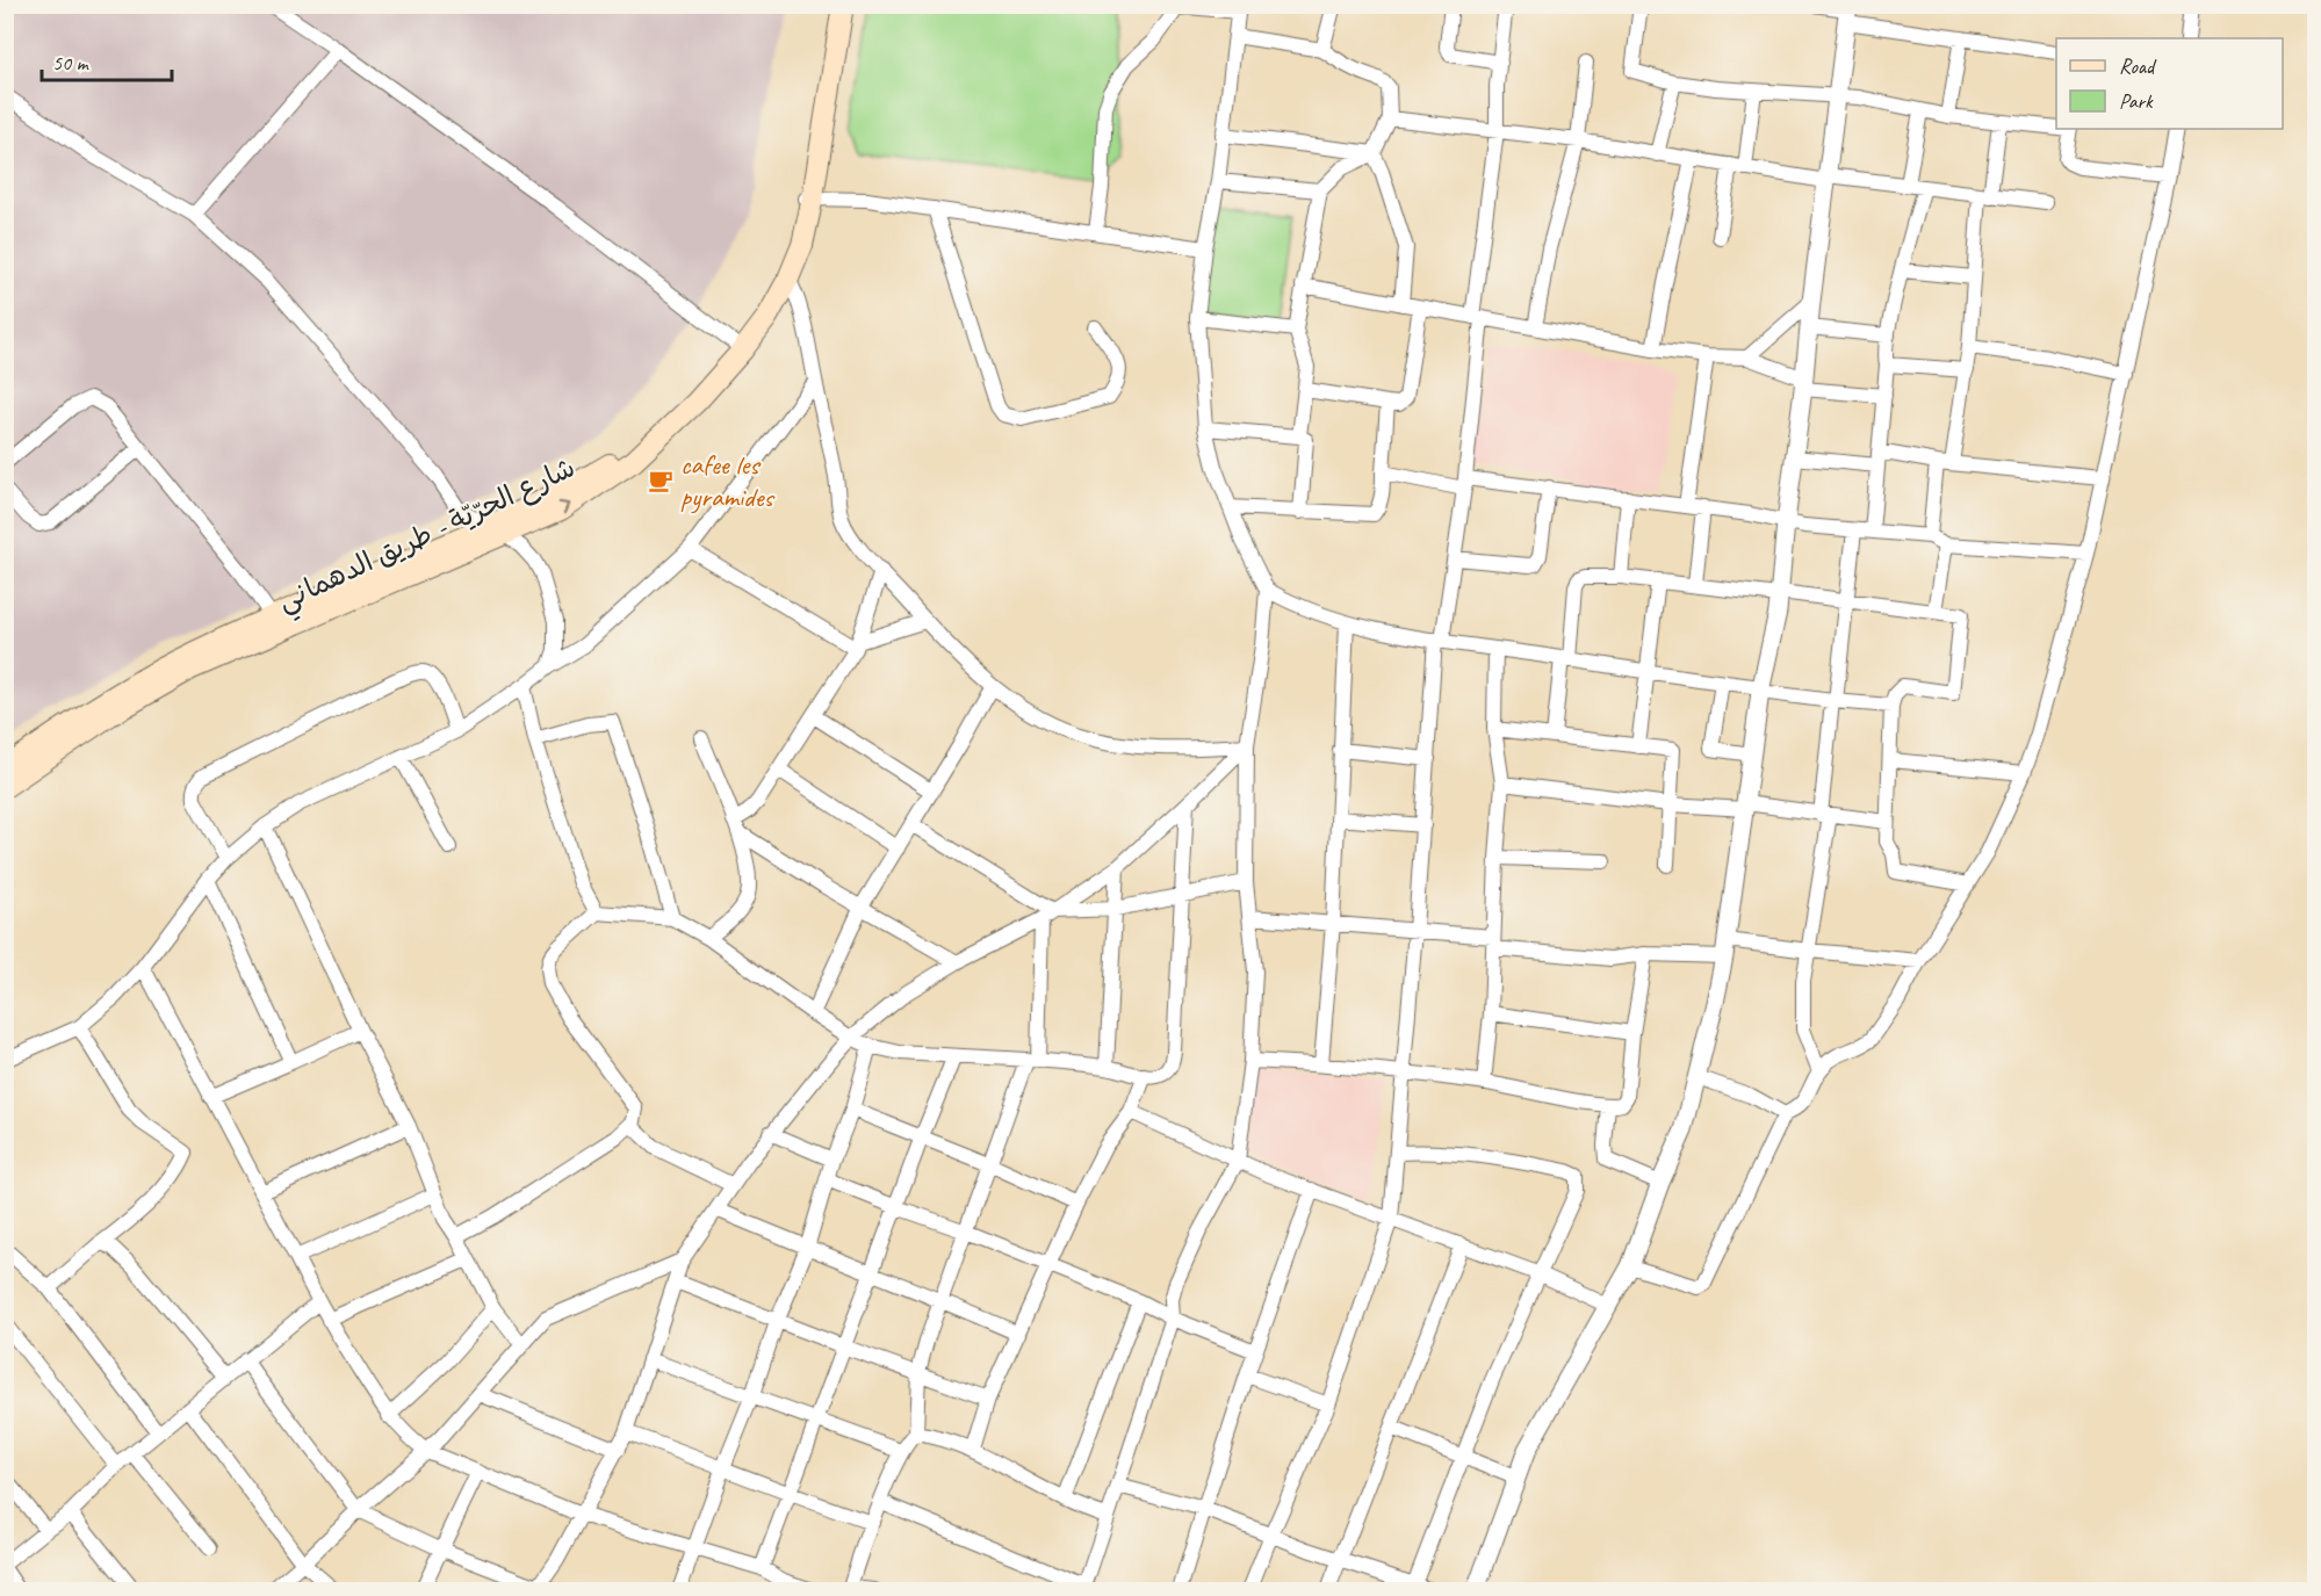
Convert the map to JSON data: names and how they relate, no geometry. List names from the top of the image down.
{
  "streets": {
    "main road": ["شارع الحرّيّة - طريق الدهماني"]
  },
  "places": {
    "cafe": ["cafee les pyramides"]
  },
  "legend": ["Road", "Park"],
  "scale_bar": "50 m"
}
